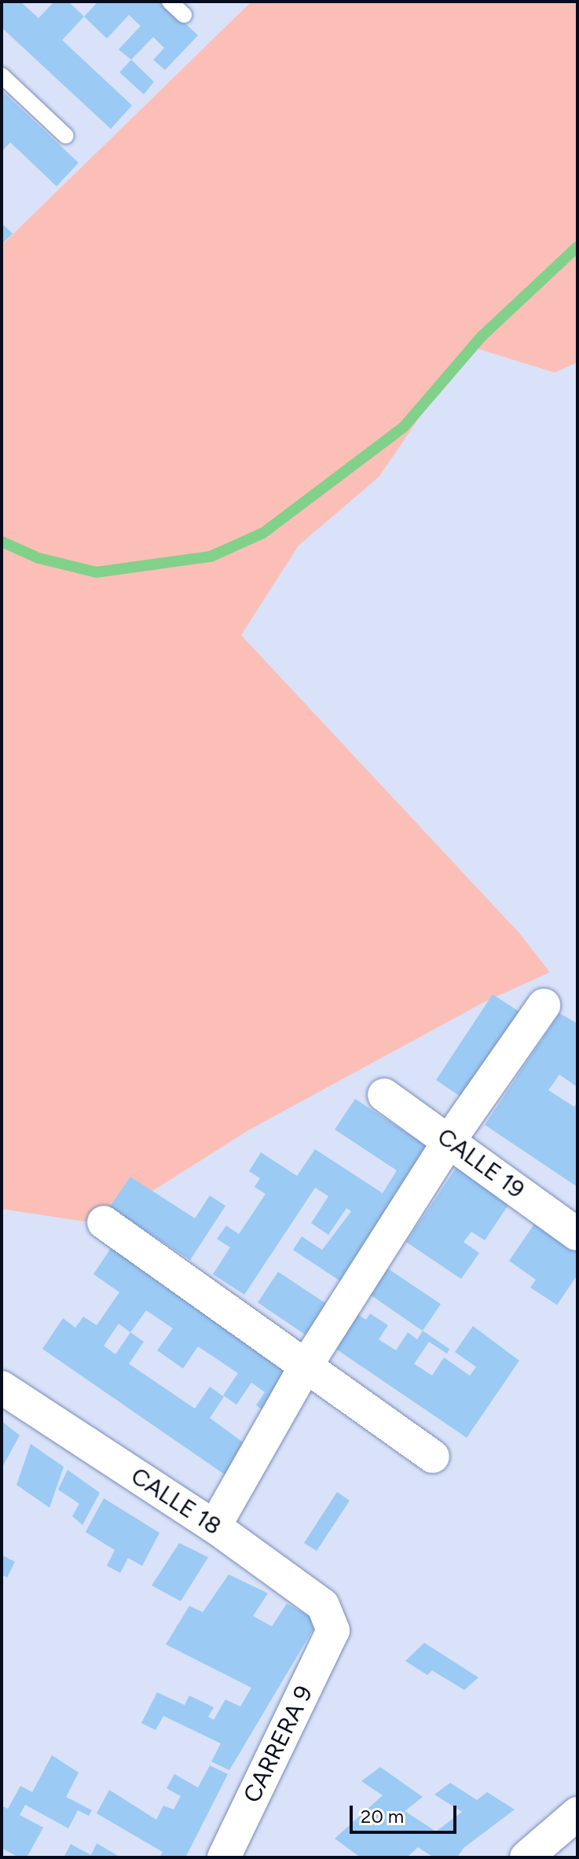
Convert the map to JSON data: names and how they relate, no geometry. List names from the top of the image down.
{
  "streets": {
    "street": ["CALLE 19", "CALLE 18", "CARRERA 9"]
  },
  "crossings": [
    ["CALLE 18", "CARRERA 9"]
  ],
  "scale_bar": "20 m"
}
